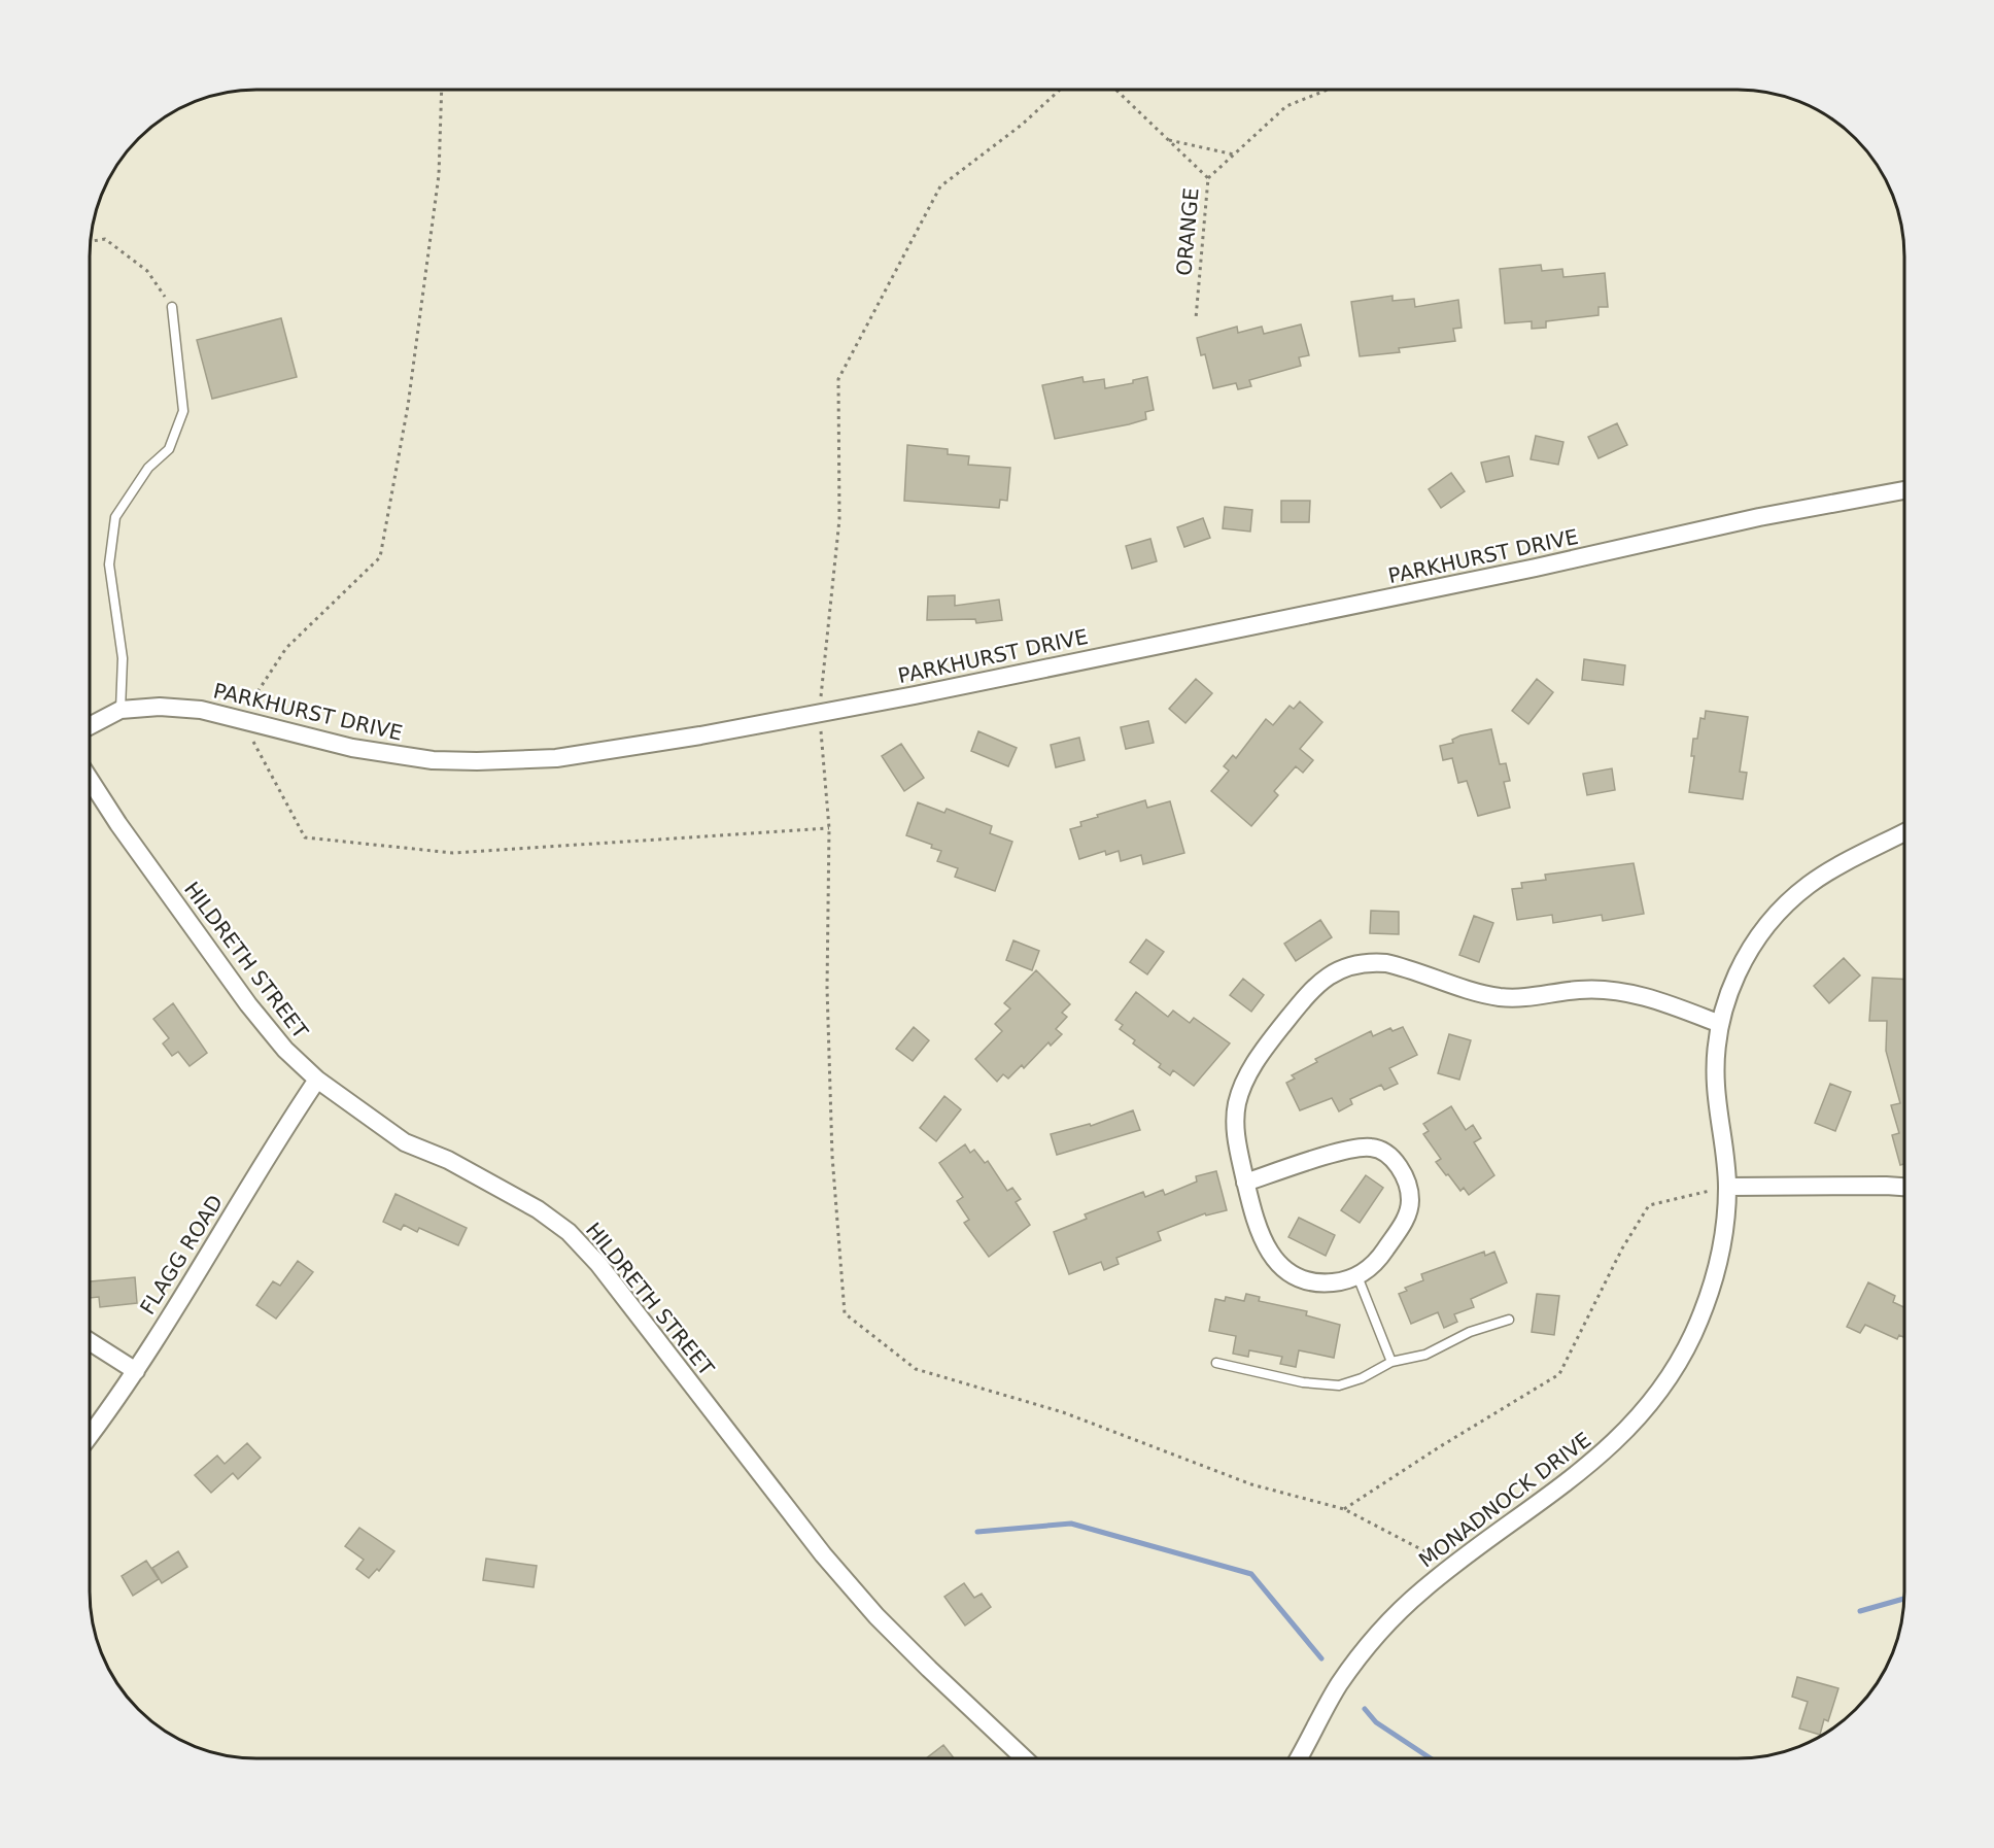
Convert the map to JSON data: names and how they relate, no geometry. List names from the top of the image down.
{
  "streets": {
    "street": [
      "PARKHURST DRIVE",
      "HILDRETH STREET",
      "FLAGG ROAD",
      "MONADNOCK DRIVE"
    ],
    "path": ["ORANGE"]
  },
  "crossings": [
    ["HILDRETH STREET", "FLAGG ROAD"]
  ]
}
